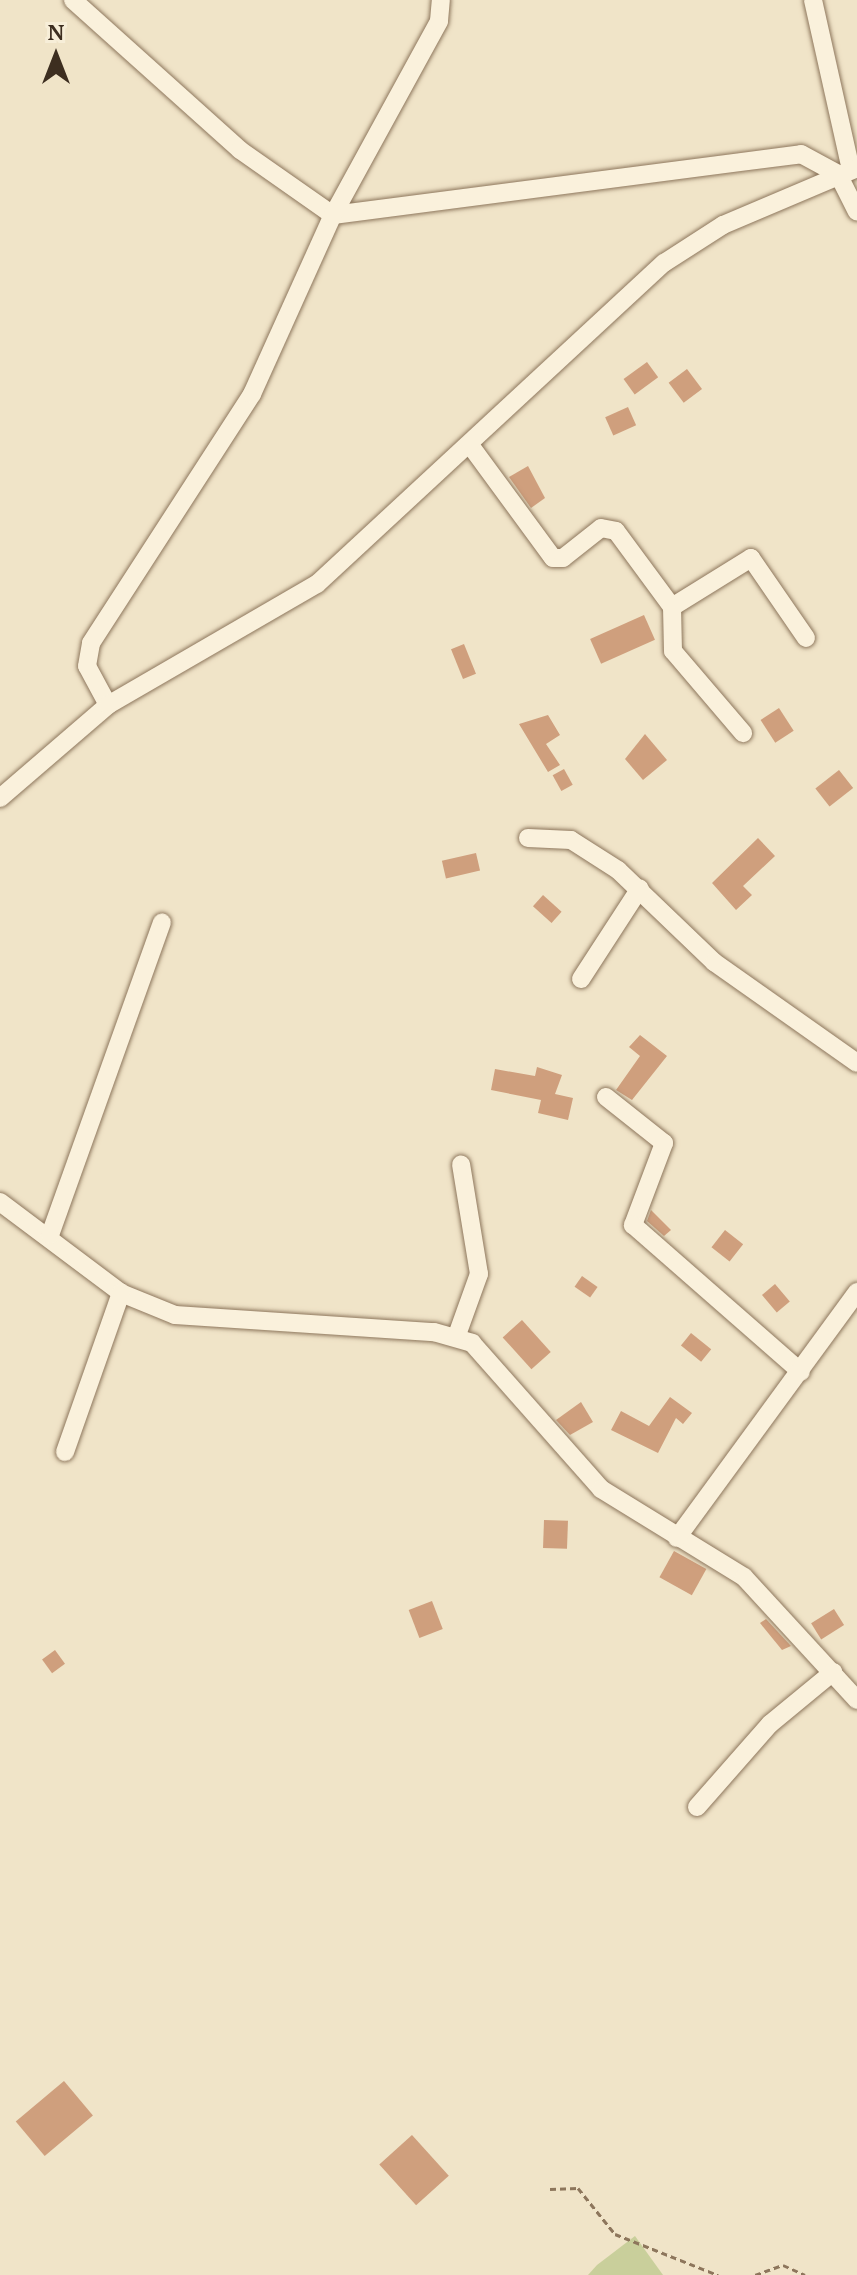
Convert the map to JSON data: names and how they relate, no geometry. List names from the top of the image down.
{
  "north": "top"
}
